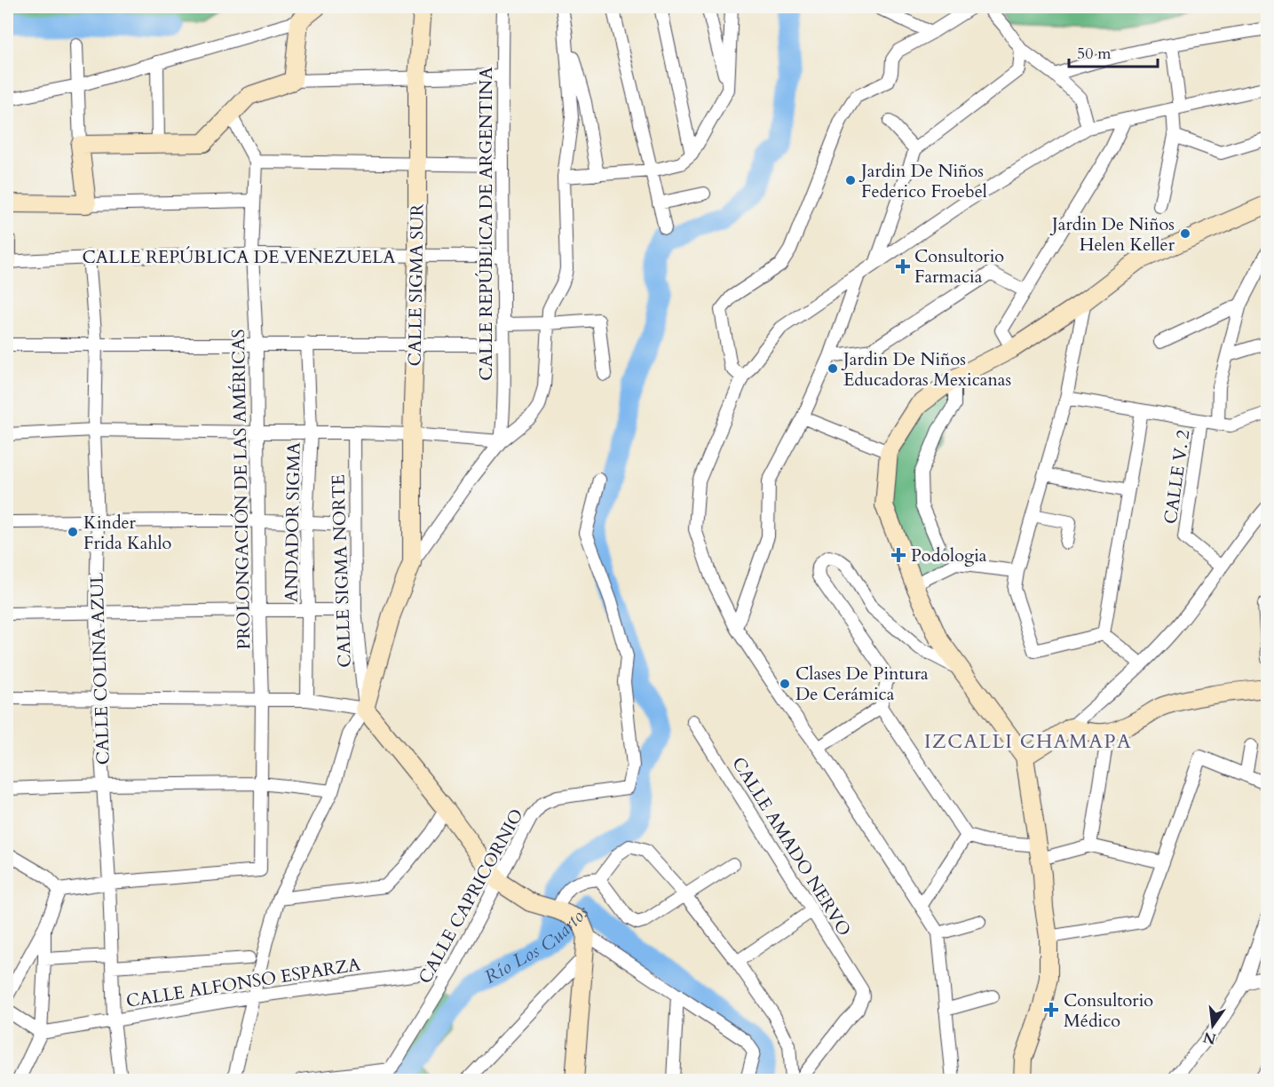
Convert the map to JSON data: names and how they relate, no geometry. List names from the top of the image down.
{
  "streets": {
    "main road": ["CALLE SIGMA SUR"],
    "street": [
      "CALLE REPÚBLICA DE ARGENTINA",
      "CALLE REPÚBLICA DE VENEZUELA",
      "CALLE V. 2",
      "PROLONGACIÓN DE LAS AMÉRICAS",
      "ANDADOR SIGMA",
      "CALLE SIGMA NORTE",
      "CALLE COLINA AZUL",
      "CALLE AMADO NERVO",
      "CALLE CAPRICORNIO",
      "CALLE ALFONSO ESPARZA"
    ]
  },
  "crossings": [
    ["CALLE REPÚBLICA DE ARGENTINA", "CALLE REPÚBLICA DE VENEZUELA"],
    ["CALLE REPÚBLICA DE VENEZUELA", "CALLE SIGMA SUR"],
    ["CALLE REPÚBLICA DE VENEZUELA", "PROLONGACIÓN DE LAS AMÉRICAS"],
    ["CALLE REPÚBLICA DE VENEZUELA", "CALLE COLINA AZUL"],
    ["PROLONGACIÓN DE LAS AMÉRICAS", "CALLE COLINA AZUL"],
    ["CALLE COLINA AZUL", "CALLE ALFONSO ESPARZA"],
    ["CALLE CAPRICORNIO", "CALLE ALFONSO ESPARZA"]
  ],
  "districts": ["IZCALLI CHAMAPA"],
  "water": ["Río Los Cuartos"],
  "places": {
    "other": [
      "Jardin De Niños Federico Froebel",
      "Jardin De Niños Helen Keller",
      "Jardin De Niños Educadoras Mexicanas",
      "Kinder Frida Kahlo",
      "Clases De Pintura De Cerámica"
    ],
    "health": ["Consultorio Farmacia", "Podologia", "Consultorio Médico"]
  },
  "scale_bar": "50 m",
  "north": "bottom"
}
